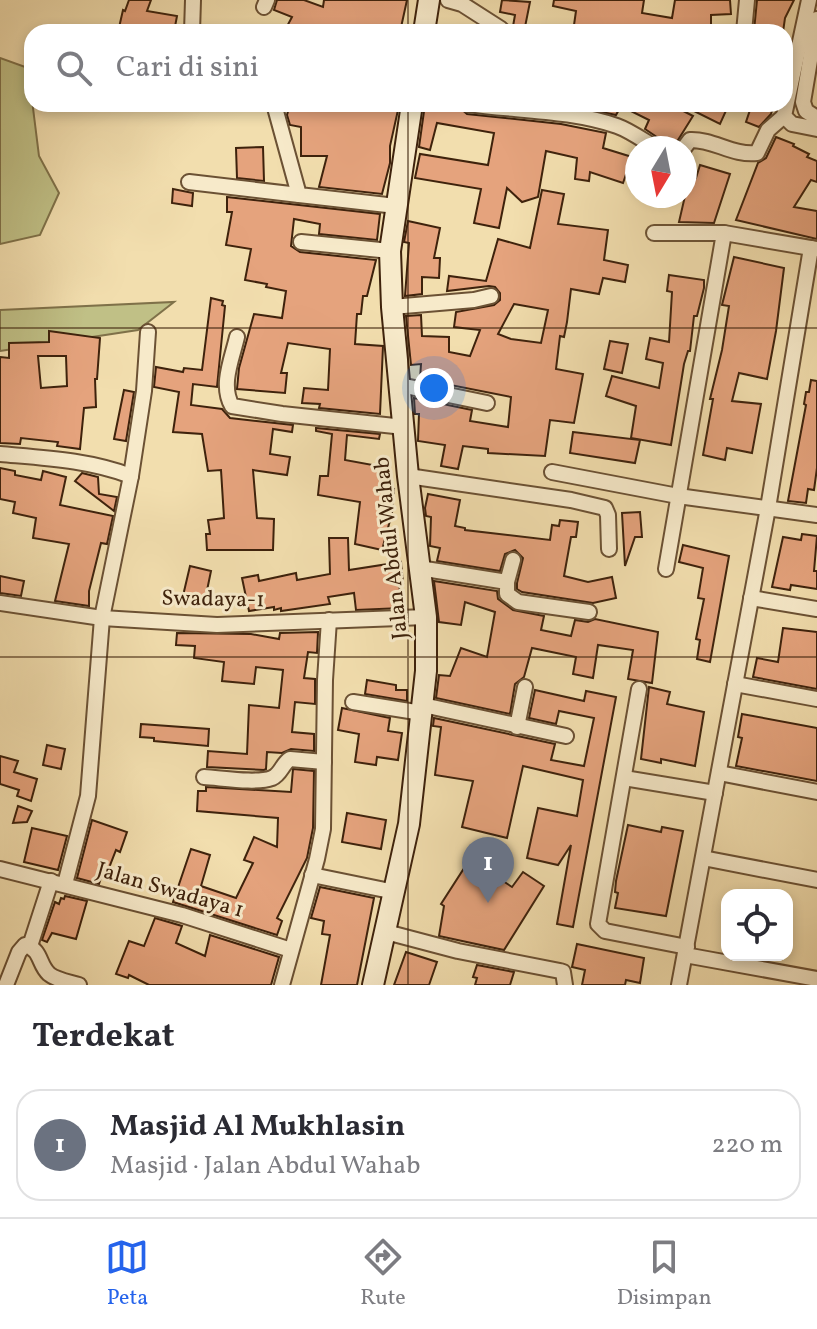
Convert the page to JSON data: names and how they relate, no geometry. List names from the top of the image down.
{
  "streets": {
    "street": ["Jalan Abdul Wahab", "Swadaya-1", "Jalan Swadaya 1"]
  },
  "crossings": [
    ["Jalan Abdul Wahab", "Swadaya-1"]
  ],
  "north": "bottom",
  "page": {
    "search": "Cari di sini",
    "pins": "1",
    "heading": "Terdekat",
    "list": [
      {
        "mark": "1",
        "name": "Masjid Al Mukhlasin",
        "note": "Masjid · Jalan Abdul Wahab",
        "value": "220 m"
      }
    ],
    "nav": ["Peta", "Rute", "Disimpan"]
  }
}
